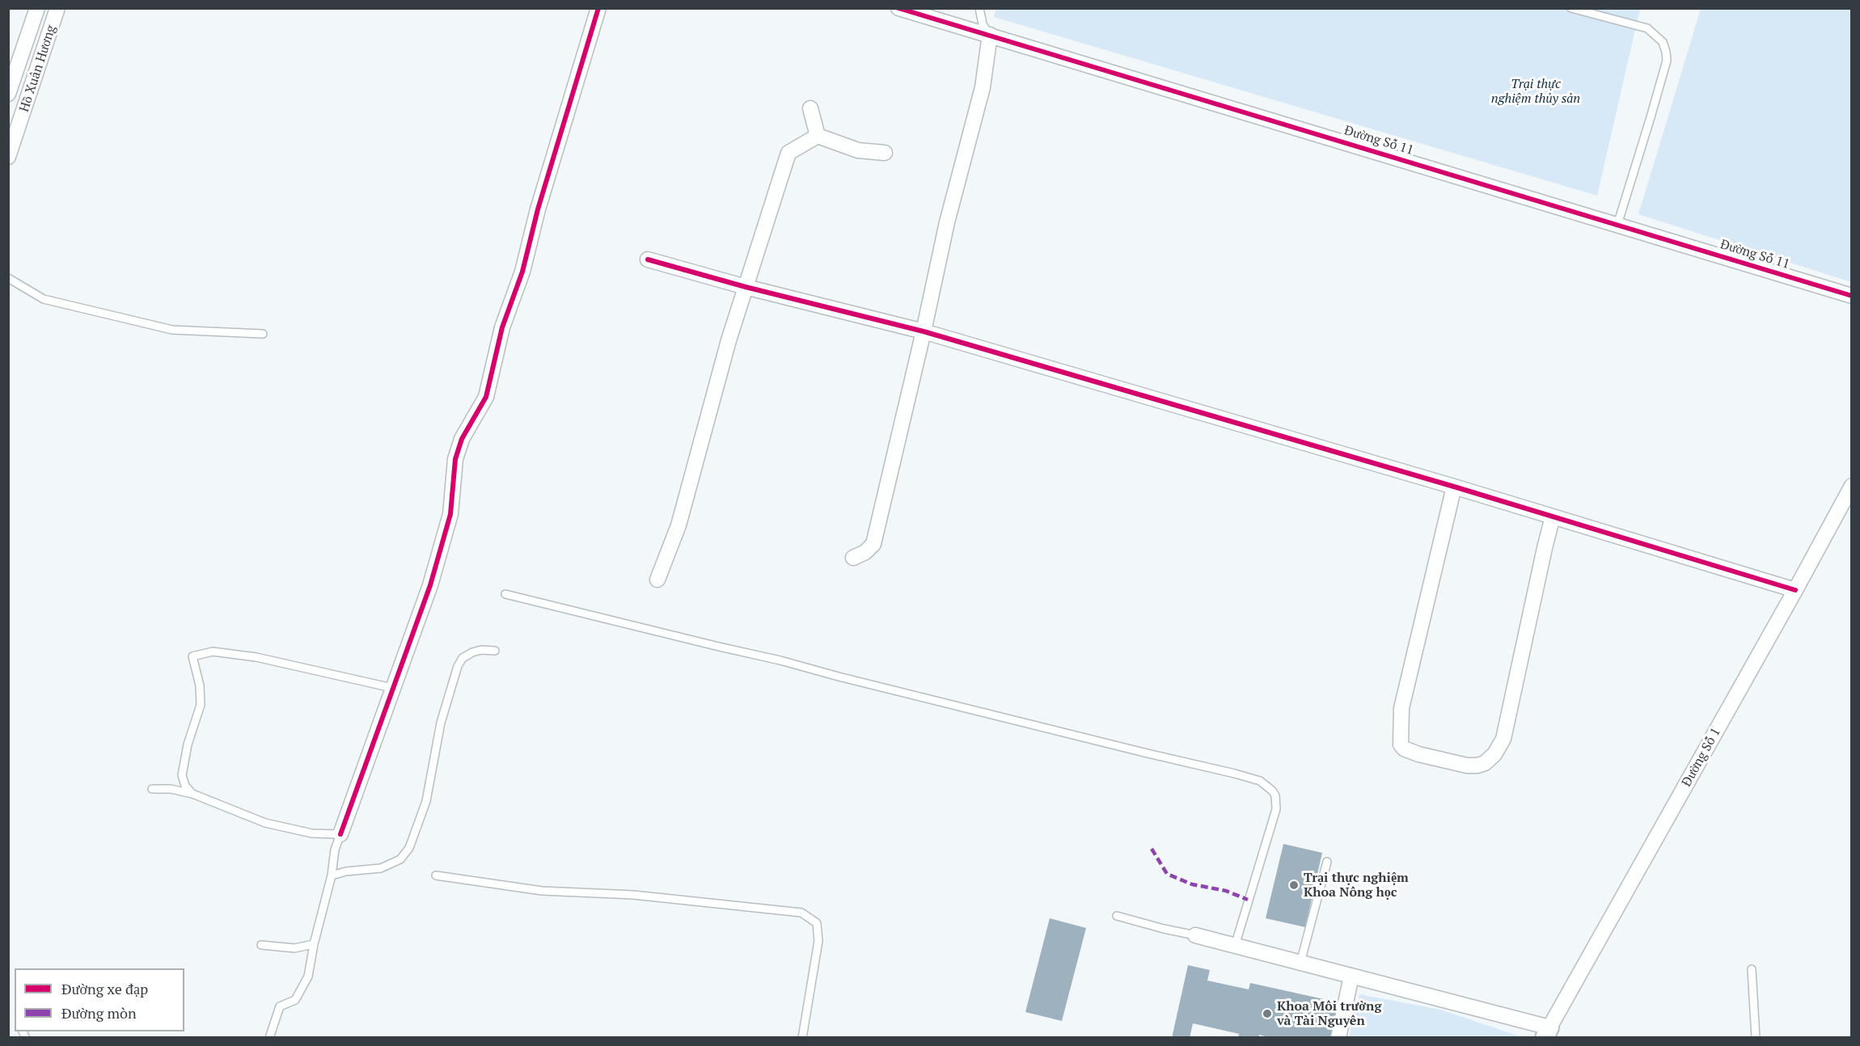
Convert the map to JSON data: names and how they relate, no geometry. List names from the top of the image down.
{
  "streets": {
    "street": ["Hồ Xuân Hương", "Đường Số 11", "Đường Số 1"]
  },
  "parks": ["Trại thực nghiệm thủy sản"],
  "places": ["Trại thực nghiệm Khoa Nông học", "Khoa Môi trường và Tài Nguyên"],
  "legend": ["Đường xe đạp", "Đường mòn"]
}
